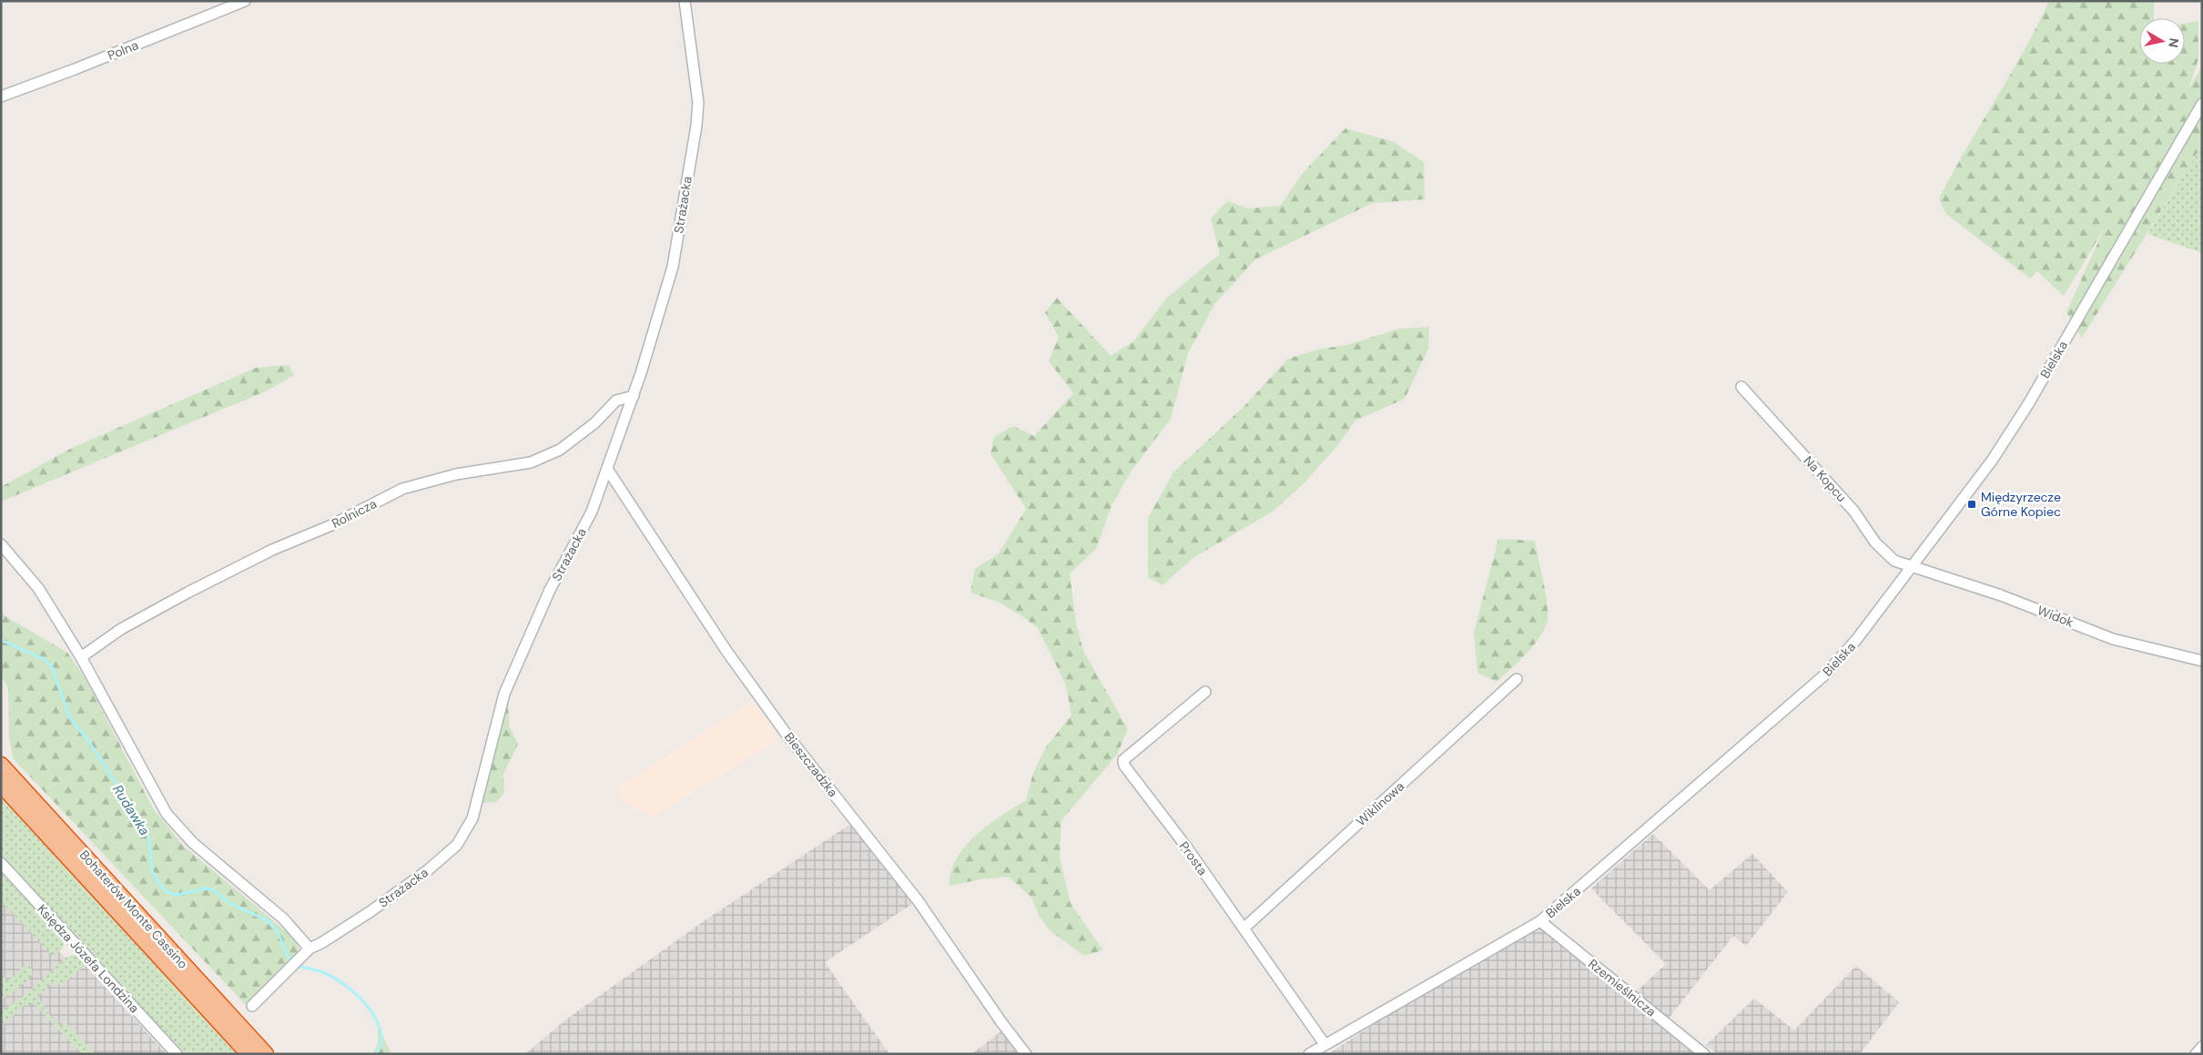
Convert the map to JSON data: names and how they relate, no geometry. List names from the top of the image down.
{
  "streets": {
    "highway": ["Bohaterów Monte Cassino"],
    "street": [
      "Polna",
      "Strażacka",
      "Bielska",
      "Na Kopcu",
      "Rolnicza",
      "Widok",
      "Bieszczadzka",
      "Wiklinowa",
      "Prosta",
      "Księdza Józefa Londzina",
      "Rzemieślnicza"
    ]
  },
  "crossings": [
    ["Strażacka", "Rolnicza"],
    ["Strażacka", "Bieszczadzka"],
    ["Bielska", "Na Kopcu"],
    ["Bielska", "Widok"],
    ["Bielska", "Prosta"],
    ["Bielska", "Rzemieślnicza"],
    ["Na Kopcu", "Widok"],
    ["Wiklinowa", "Prosta"]
  ],
  "water": ["Rudawka"],
  "places": {
    "transit": ["Międzyrzecze Górne Kopiec"]
  },
  "north": "right"
}
